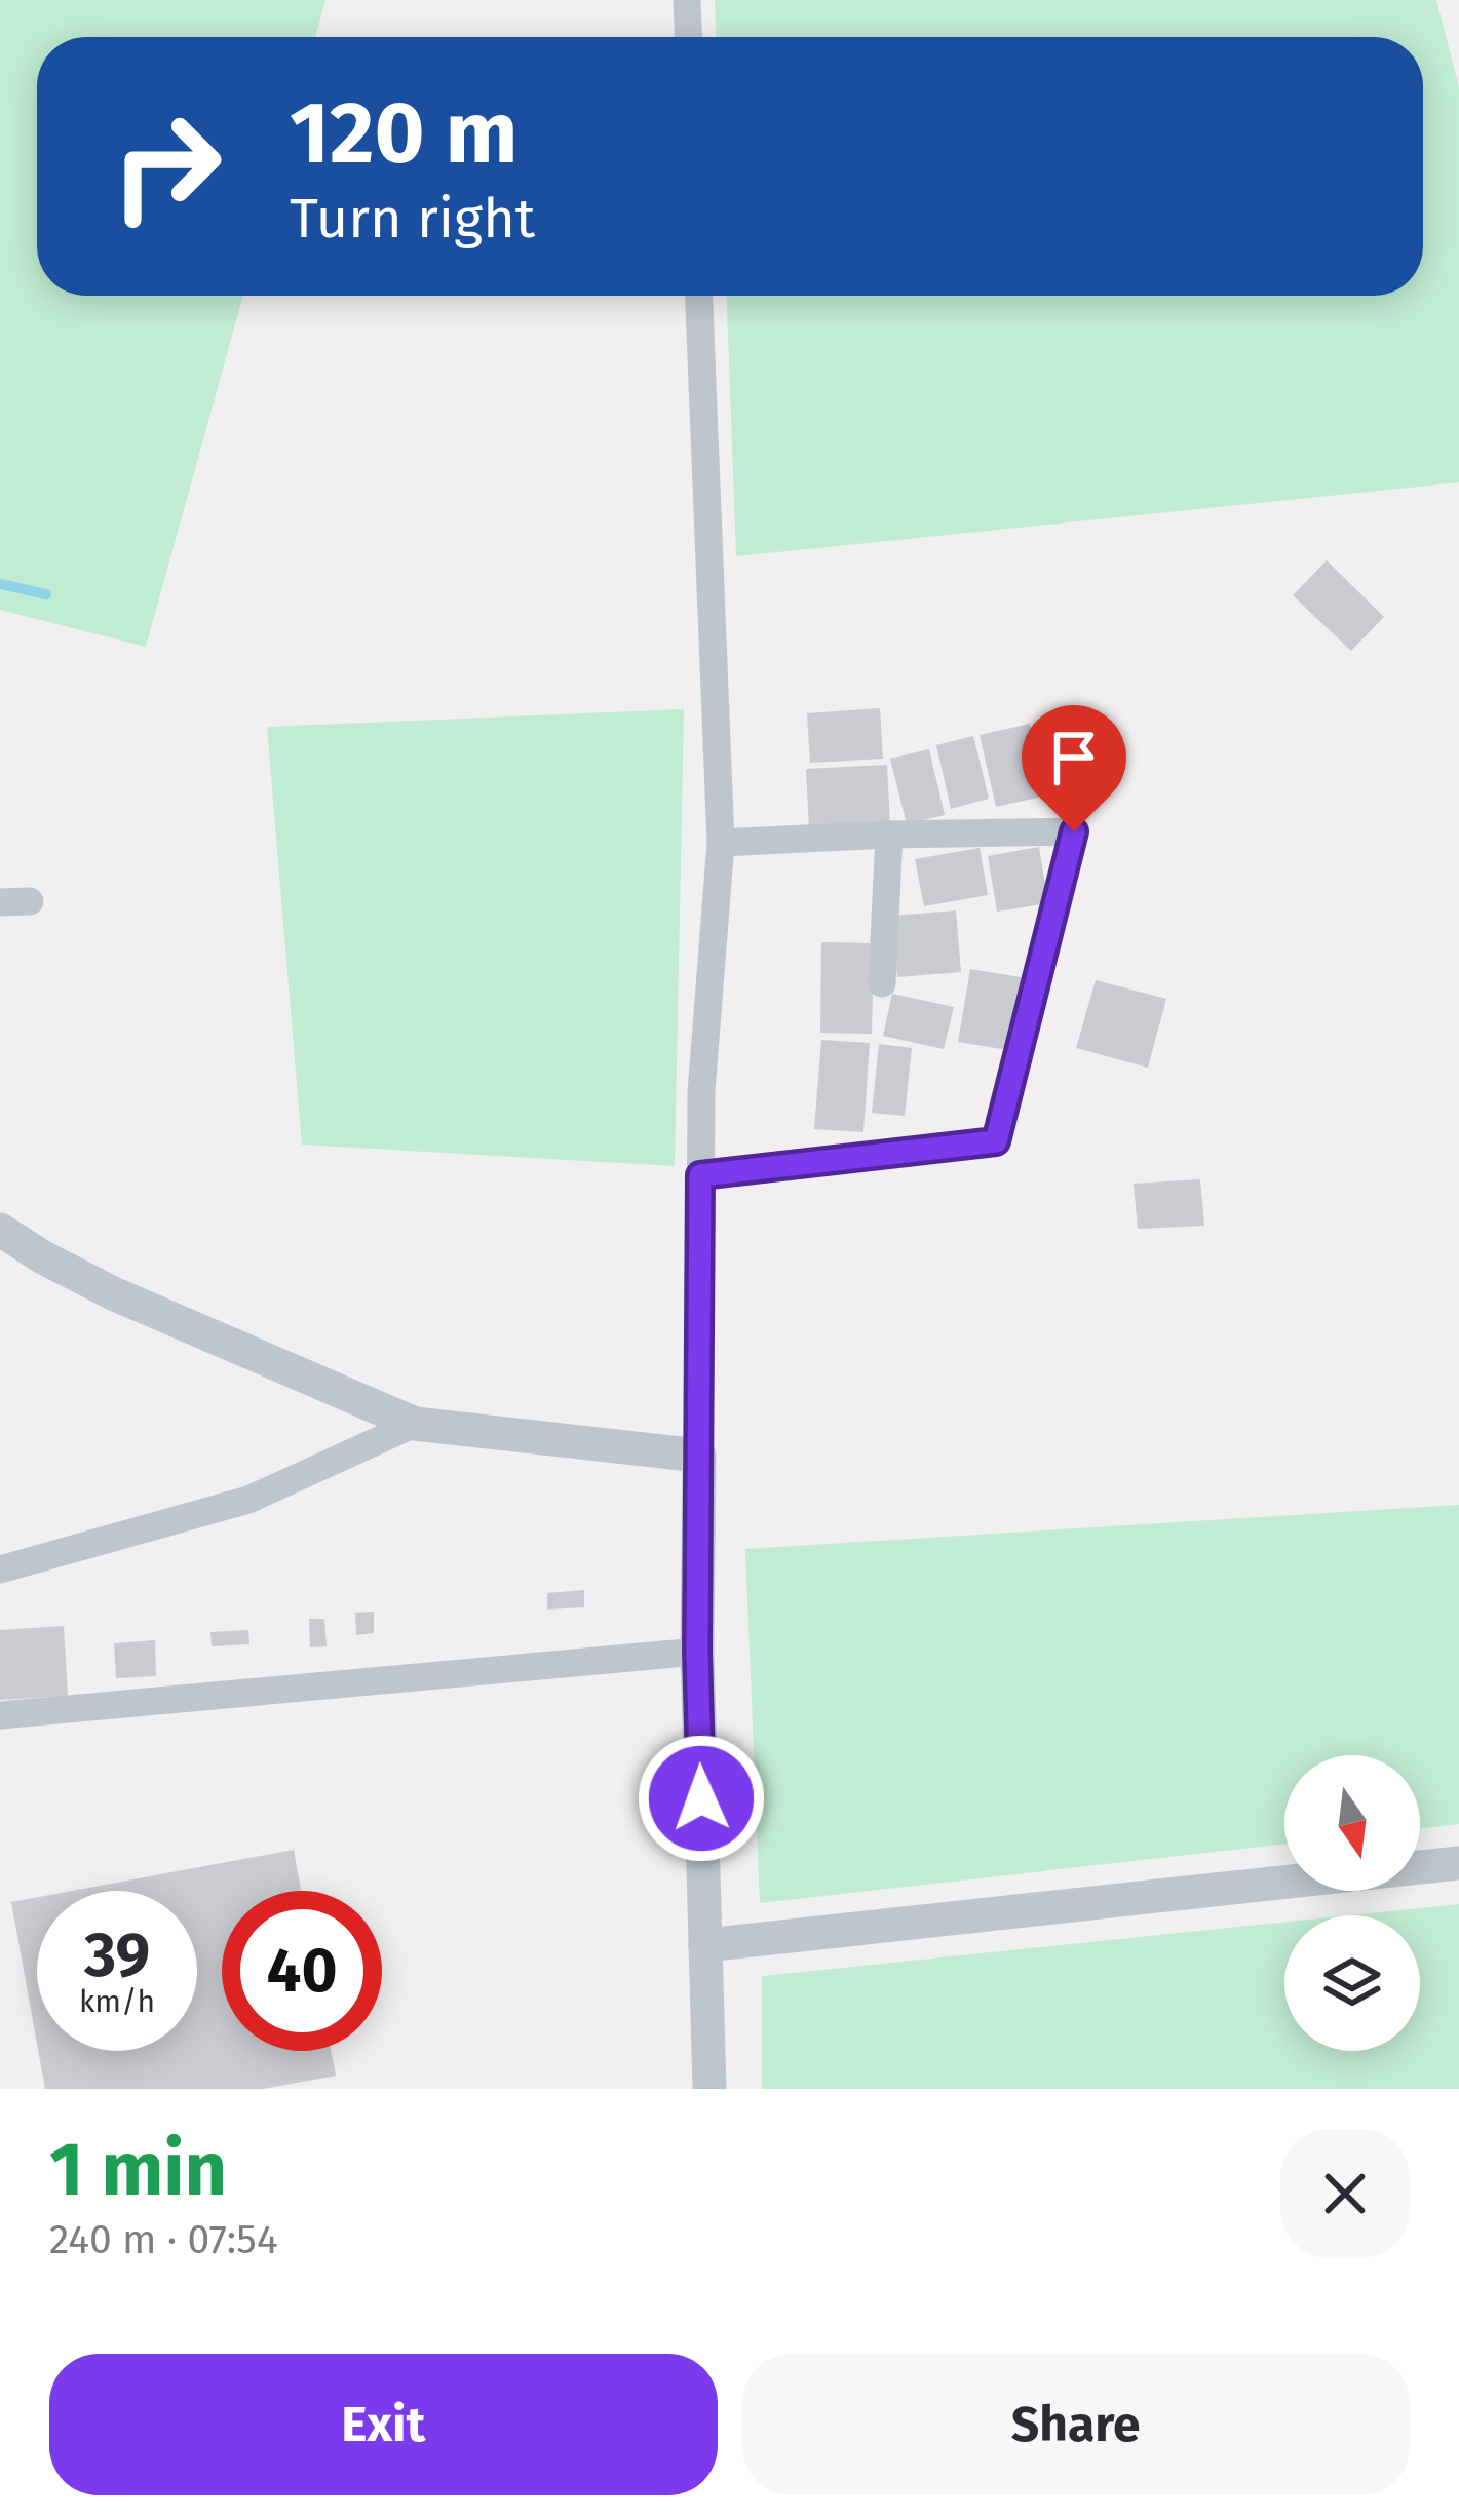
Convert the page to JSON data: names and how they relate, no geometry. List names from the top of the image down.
{
  "north": "bottom",
  "page": {
    "turn": ["120 m", "Turn right"],
    "speed": "39 km/h",
    "limit": "40",
    "heading": ["1 min", "240 m · 07:54"],
    "buttons": ["Exit", "Share"]
  }
}
